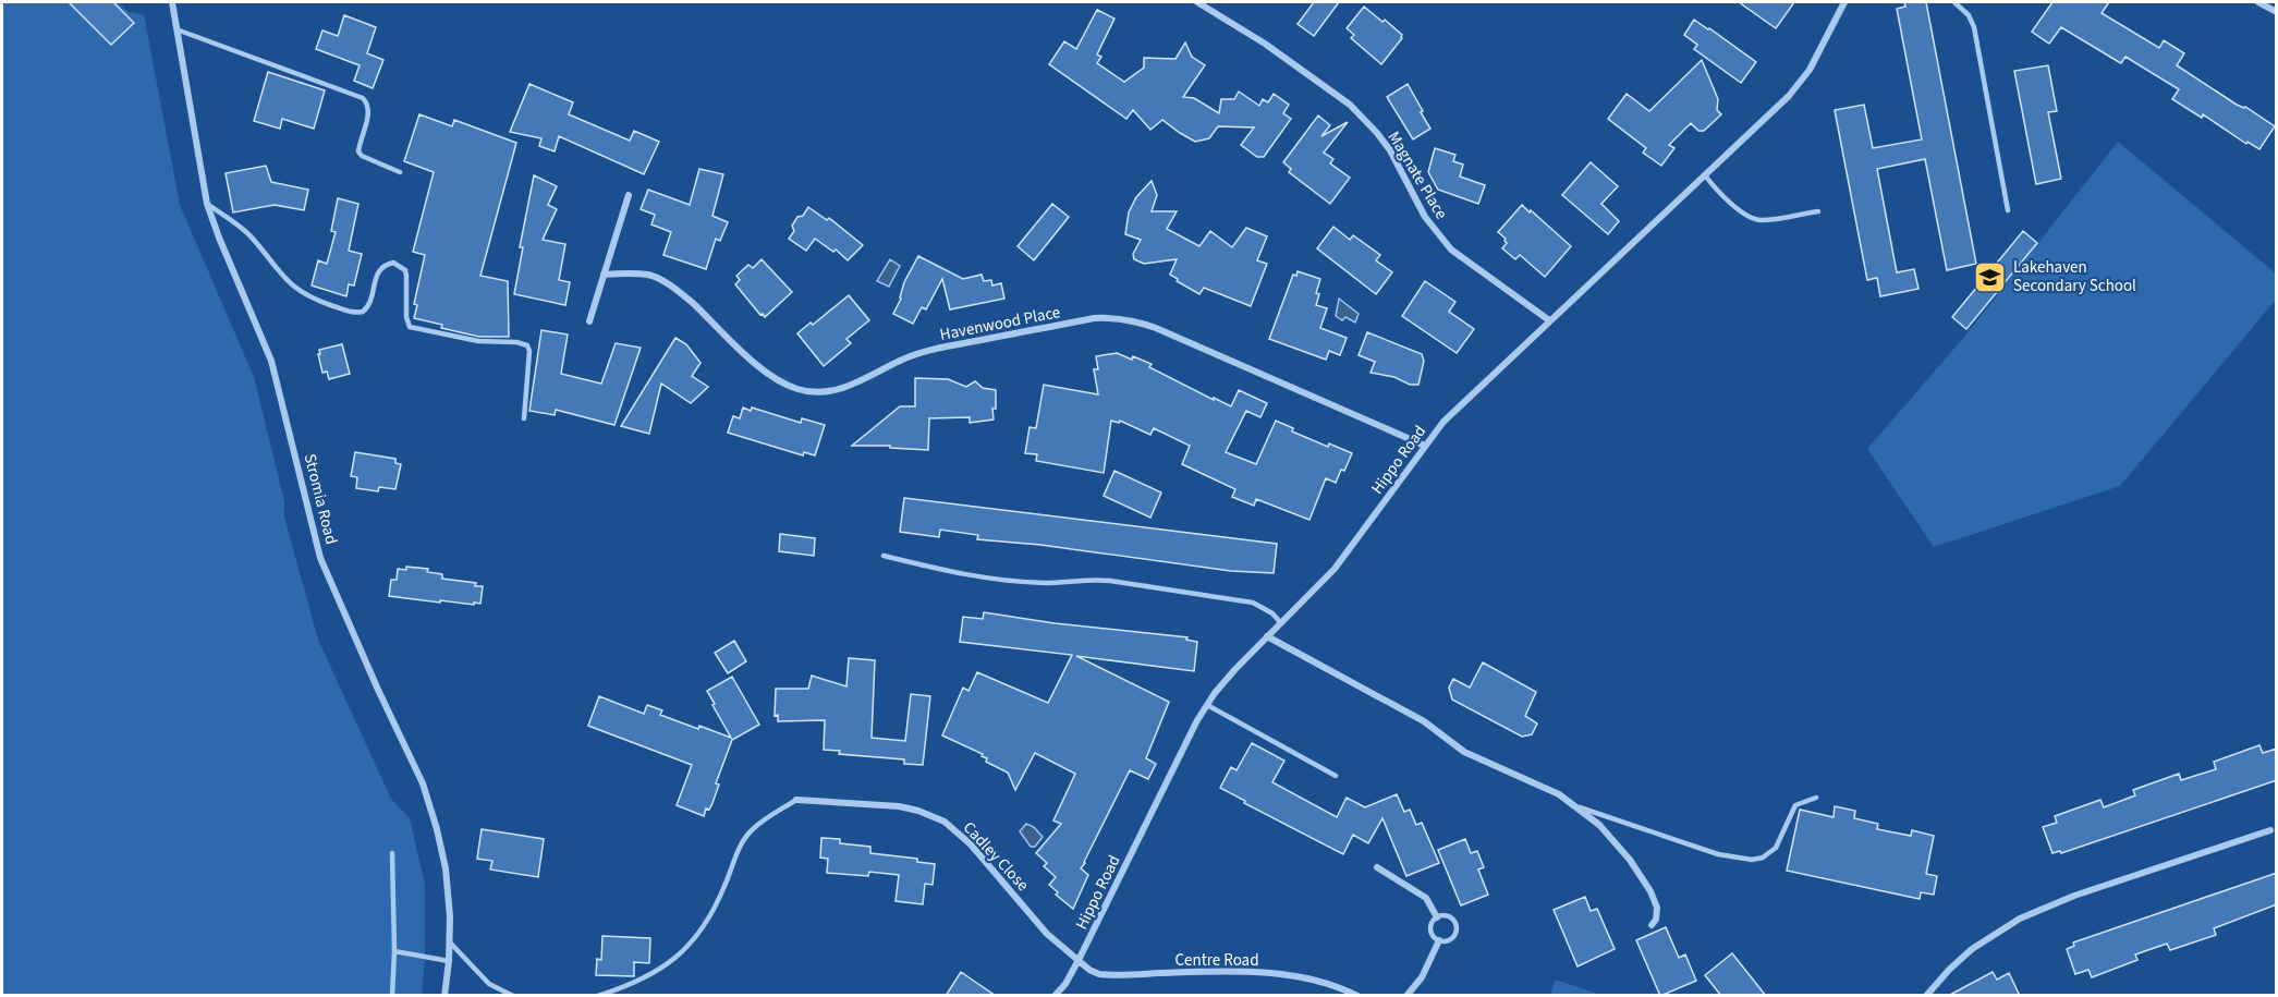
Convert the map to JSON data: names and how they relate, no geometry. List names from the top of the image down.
{
  "streets": {
    "street": [
      "Magnate Place",
      "Havenwood Place",
      "Hippo Road",
      "Stromia Road",
      "Cadley Close",
      "Centre Road"
    ]
  },
  "crossings": [
    ["Magnate Place", "Hippo Road"],
    ["Havenwood Place", "Hippo Road"],
    ["Hippo Road", "Cadley Close"],
    ["Hippo Road", "Centre Road"],
    ["Cadley Close", "Centre Road"]
  ],
  "places": {
    "school or university": ["Lakehaven Secondary School"]
  }
}
